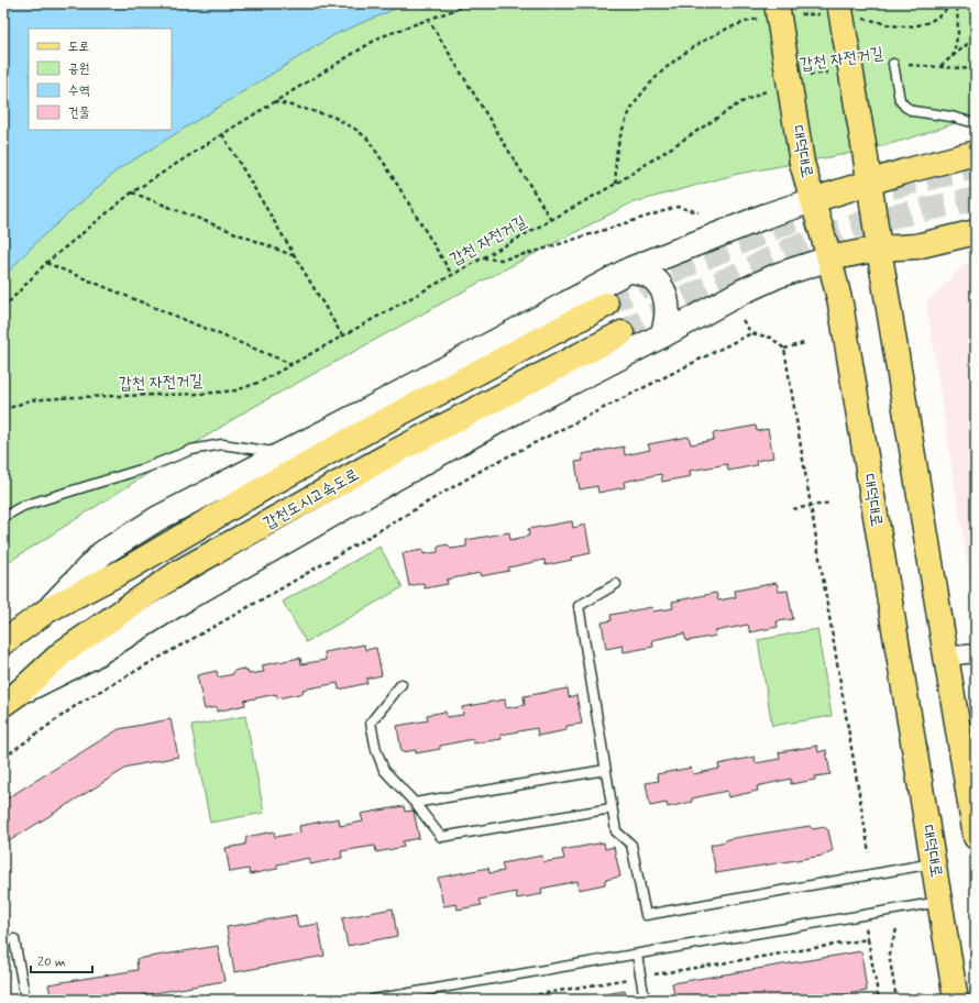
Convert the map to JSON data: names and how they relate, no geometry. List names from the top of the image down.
{
  "streets": {
    "main road": ["대덕대로", "갑천도시고속도로"],
    "path": ["갑천 자전거길"]
  },
  "legend": [
    "도로",
    "공원",
    "수역",
    "건물"
  ],
  "scale_bar": "20 m"
}
